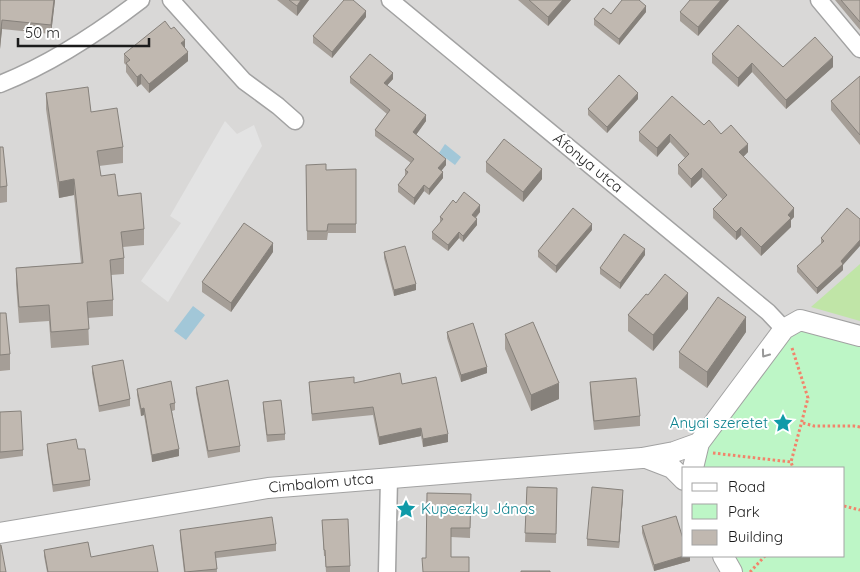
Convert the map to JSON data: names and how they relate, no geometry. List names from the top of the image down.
{
  "streets": {
    "street": ["Áfonya utca", "Cimbalom utca"]
  },
  "places": {
    "place": ["Anyai szeretet", "Kupeczky János"]
  },
  "legend": ["Road", "Park", "Building"],
  "scale_bar": "50 m"
}
